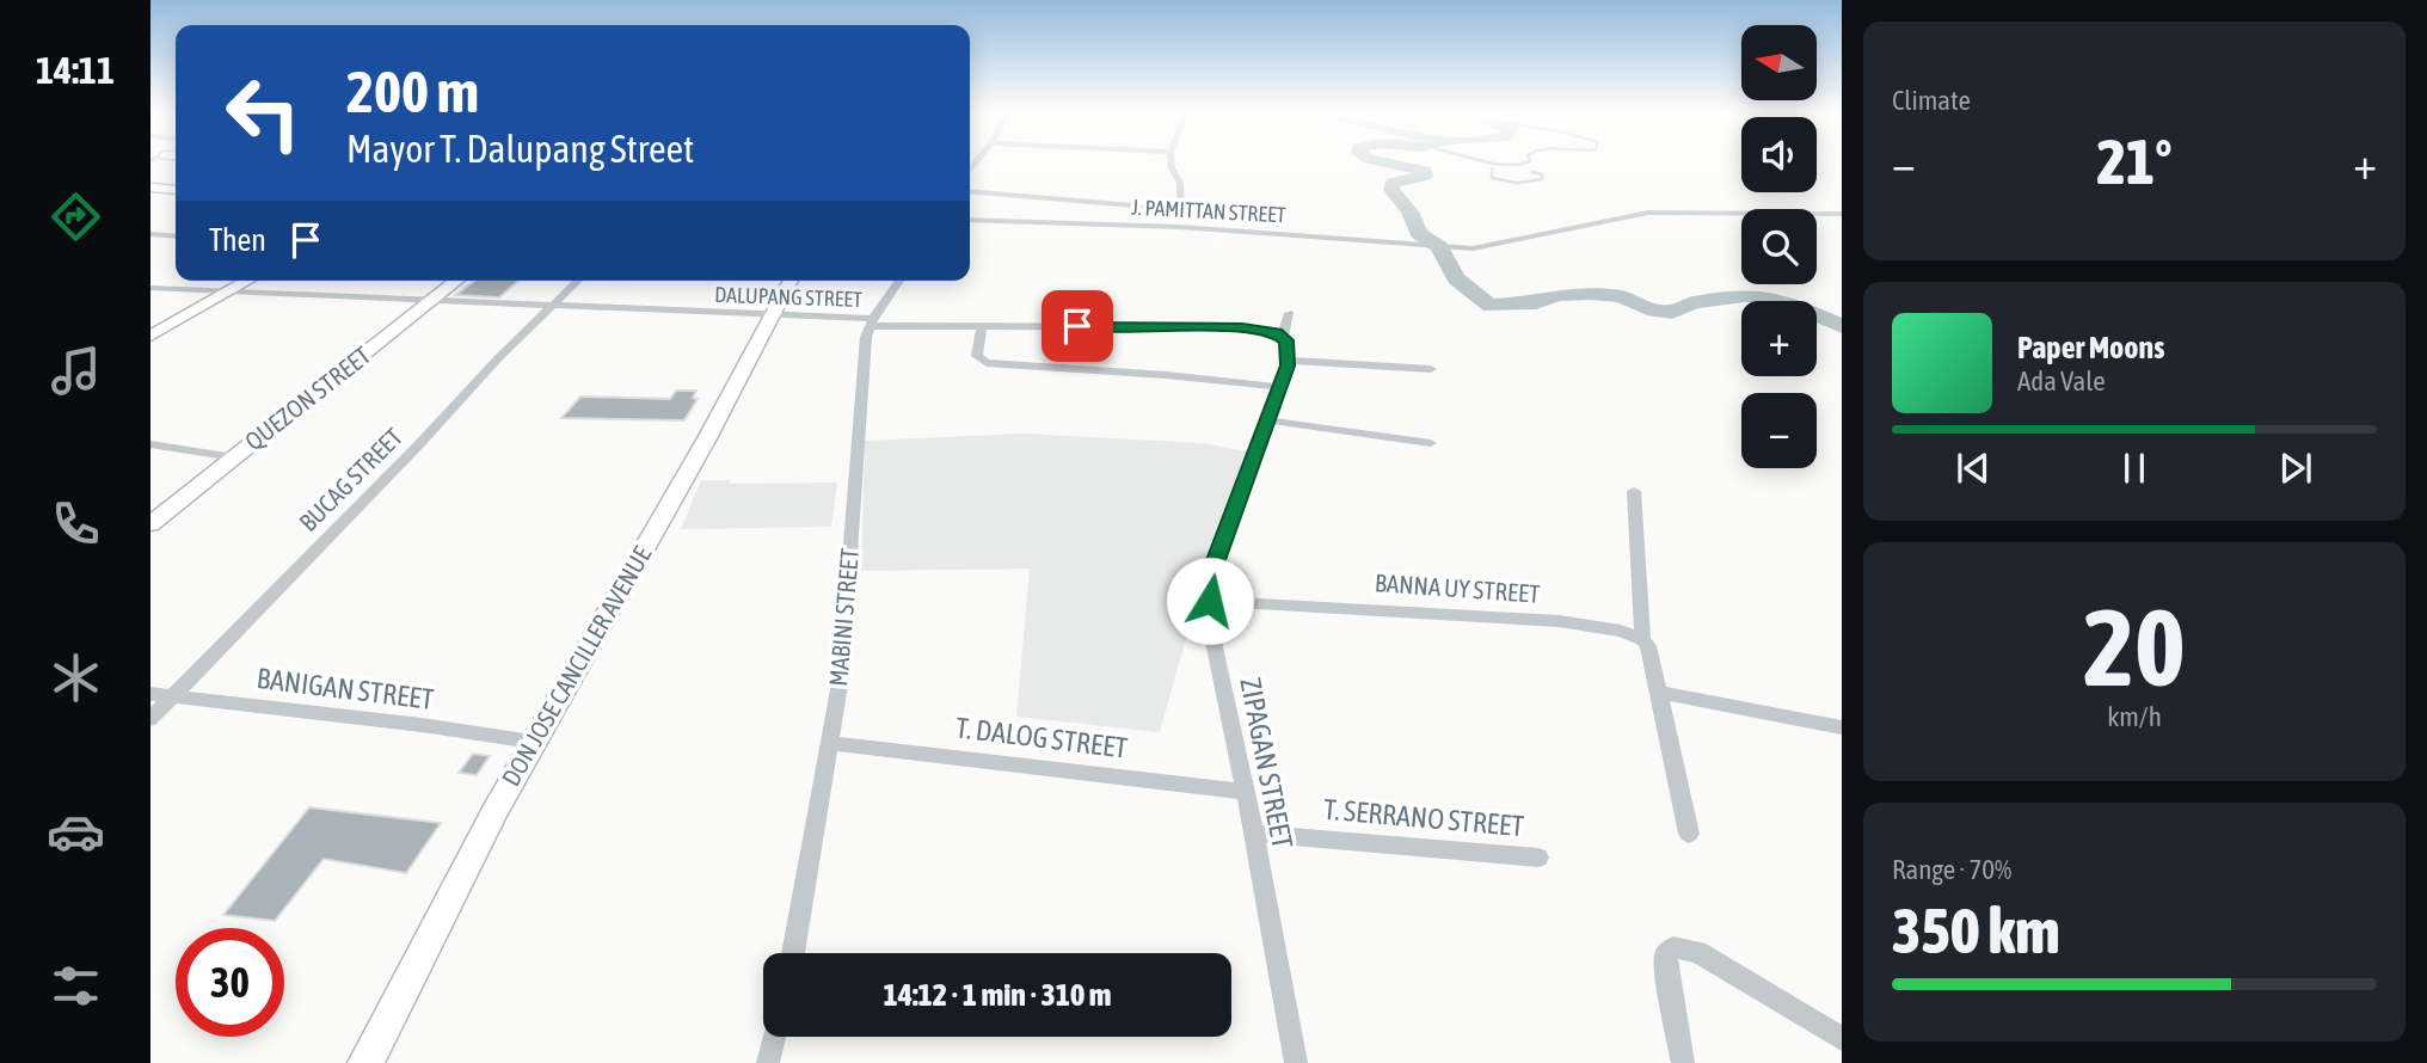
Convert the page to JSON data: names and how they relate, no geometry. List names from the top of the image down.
{
  "streets": {
    "main road": ["QUEZON STREET", "DON JOSE CANCILLER AVENUE"],
    "street": [
      "J. PAMITTAN STREET",
      "DALUPANG STREET",
      "BUCAG STREET",
      "BANNA UY STREET",
      "MABINI STREET",
      "BANIGAN STREET",
      "T. DALOG STREET",
      "ZIPAGAN STREET",
      "T. SERRANO STREET"
    ]
  },
  "crossings": [
    ["DALUPANG STREET", "QUEZON STREET"],
    ["DALUPANG STREET", "BUCAG STREET"],
    ["DALUPANG STREET", "MABINI STREET"],
    ["DALUPANG STREET", "DON JOSE CANCILLER AVENUE"],
    ["BUCAG STREET", "BANIGAN STREET"],
    ["BANNA UY STREET", "ZIPAGAN STREET"],
    ["MABINI STREET", "T. DALOG STREET"],
    ["DON JOSE CANCILLER AVENUE", "BANIGAN STREET"],
    ["T. DALOG STREET", "ZIPAGAN STREET"],
    ["ZIPAGAN STREET", "T. SERRANO STREET"]
  ],
  "north": "left",
  "page": {
    "tabs": "14:11",
    "tile": [
      "Climate",
      ["20", "km/h"],
      ["Range · 70%", "350 km"]
    ],
    "map_buttons": ["+", "−"],
    "turn": ["200 m", "Mayor T. Dalupang Street"],
    "heat": ["−", "21°", "+"],
    "then": "Then",
    "song": ["Paper Moons", "Ada Vale"],
    "limit": "30",
    "trip": "14:12 · 1 min · 310 m"
  }
}
